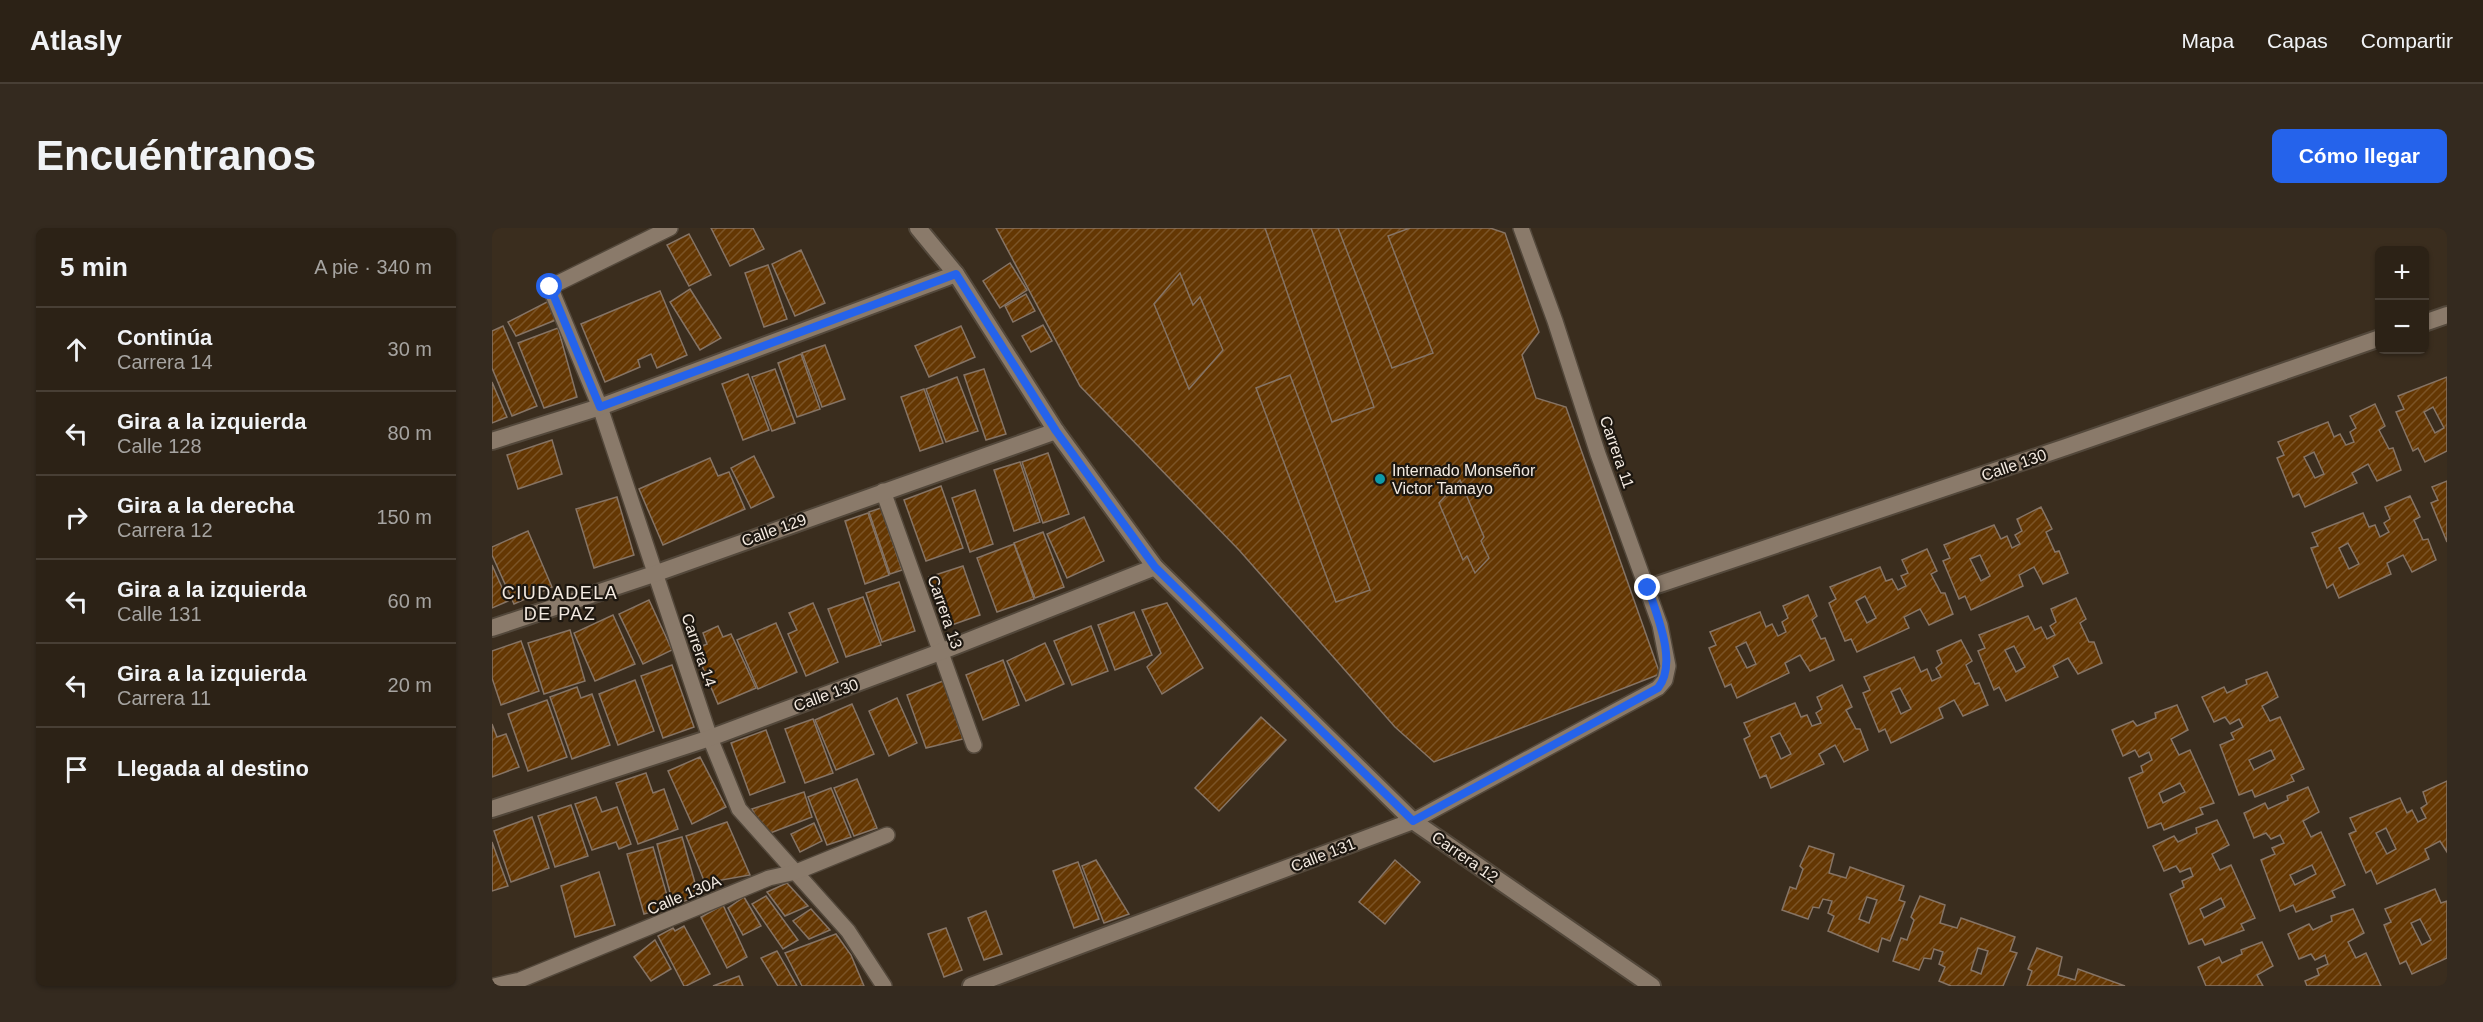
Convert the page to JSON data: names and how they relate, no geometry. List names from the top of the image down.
{
  "streets": {
    "street": [
      "Calle 130",
      "Calle 129",
      "Calle 131",
      "Carrera 12"
    ],
    "lane": [
      "Carrera 11",
      "Carrera 13",
      "Carrera 14",
      "Calle 130A"
    ]
  },
  "crossings": [
    ["Carrera 11", "Calle 130"],
    ["Carrera 11", "Calle 131"],
    ["Calle 130", "Carrera 13"],
    ["Calle 130", "Carrera 14"],
    ["Calle 130", "Carrera 12"],
    ["Calle 129", "Carrera 13"],
    ["Calle 129", "Carrera 14"],
    ["Calle 129", "Carrera 12"],
    ["Carrera 14", "Calle 130A"],
    ["Calle 131", "Carrera 12"]
  ],
  "districts": ["CIUDADELA DE PAZ"],
  "places": ["Internado Monseñor Victor Tamayo"],
  "page": {
    "header": "Atlasly",
    "nav": ["Mapa", "Capas", "Compartir"],
    "buttons": "Cómo llegar",
    "title": "Encuéntranos",
    "heading": ["5 min", "A pie · 340 m"],
    "map_buttons": ["+", "−"],
    "list": [
      ["Continúa", "Carrera 14", "30 m"],
      ["Gira a la izquierda", "Calle 128", "80 m"],
      ["Gira a la derecha", "Carrera 12", "150 m"],
      ["Gira a la izquierda", "Calle 131", "60 m"],
      ["Gira a la izquierda", "Carrera 11", "20 m"],
      "Llegada al destino"
    ]
  }
}
